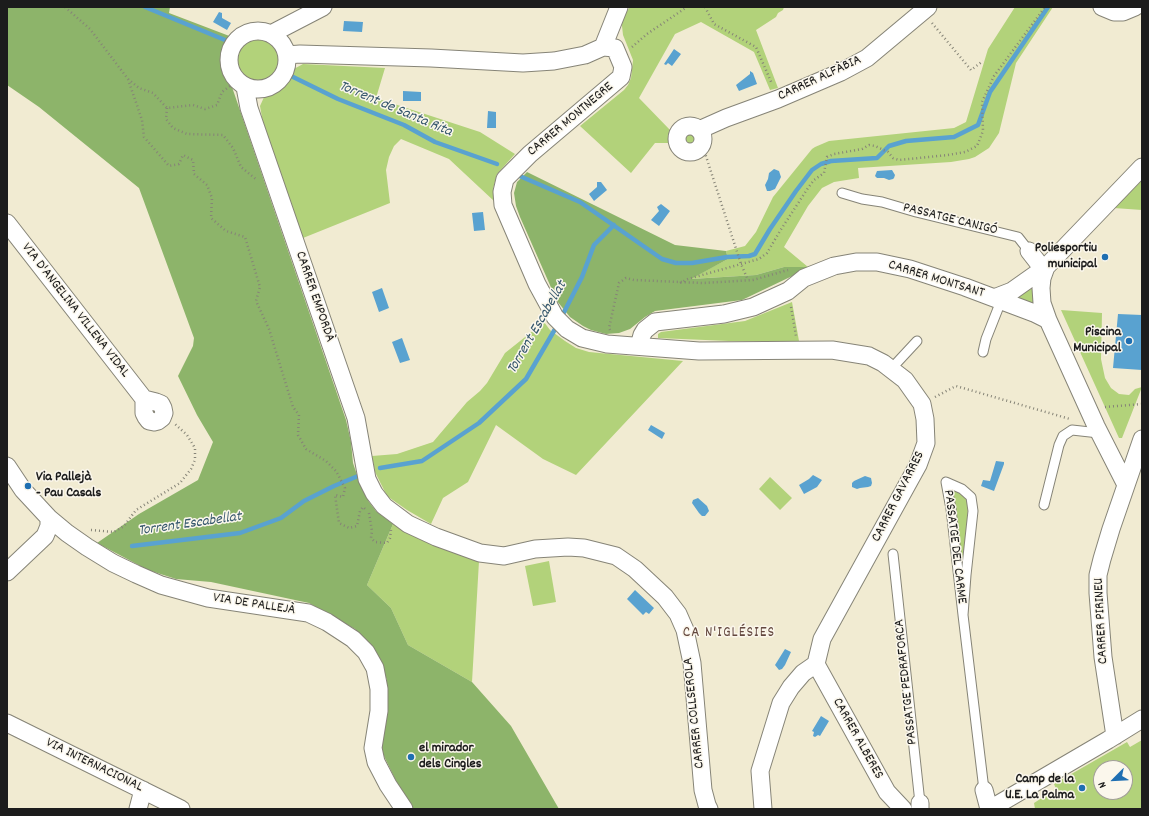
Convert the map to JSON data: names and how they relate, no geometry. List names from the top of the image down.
{
  "streets": {
    "street": [
      "CARRER ALFÀBIA",
      "CARRER MONTNEGRE",
      "PASSATGE CANIGÓ",
      "CARRER MONTSANT",
      "CARRER EMPORDÀ",
      "VIA D'ANGELINA VILLENA VIDAL",
      "CARRER GAVARRES",
      "PASSATGE DEL CARME",
      "VIA DE PALLEJÀ",
      "CARRER PIRINEU",
      "CARRER COLLSEROLA",
      "CARRER ALBERES",
      "VIA INTERNACIONAL"
    ],
    "lane": ["PASSATGE PEDRAFORCA"]
  },
  "crossings": [
    ["CARRER MONTNEGRE", "CARRER MONTSANT"],
    ["CARRER MONTNEGRE", "CARRER GAVARRES"],
    ["CARRER MONTSANT", "CARRER GAVARRES"],
    ["CARRER EMPORDÀ", "CARRER COLLSEROLA"],
    ["CARRER GAVARRES", "CARRER ALBERES"]
  ],
  "districts": ["CA N'IGLÉSIES"],
  "water": ["Torrent de Santa Rita", "Torrent Escabellat"],
  "places": [
    "Poliesportiu municipal",
    "Piscina Municipal",
    "Via Pallejà - Pau Casals",
    "el mirador dels Cingles",
    "Camp de la U.E. La Palma"
  ],
  "north": "bottom left"
}
